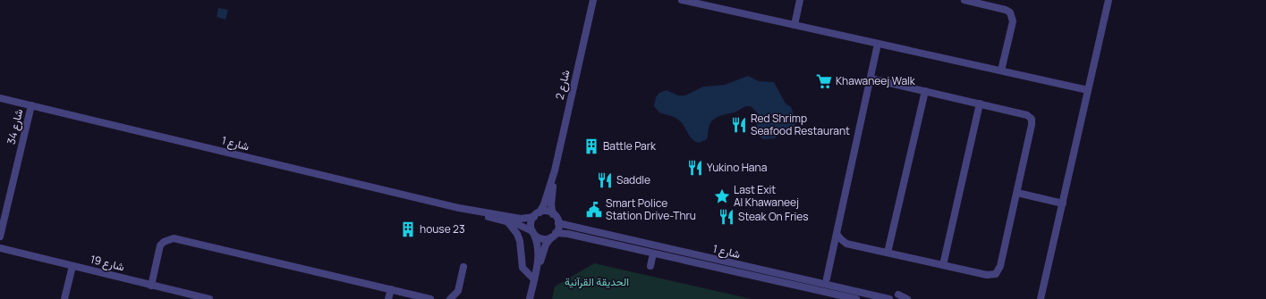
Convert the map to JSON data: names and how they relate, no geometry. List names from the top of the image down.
{
  "streets": {
    "street": [
      "شارع 2",
      "شارع 34",
      "شارع 1",
      "شارع 19"
    ]
  },
  "crossings": [
    ["شارع 2", "شارع 1"],
    ["شارع 34", "شارع 1"]
  ],
  "parks": ["الحديقة القرآنية"],
  "places": {
    "supermarket": ["Khawaneej Walk"],
    "restaurant": [
      "Red Shrimp Seafood Restaurant",
      "Yukino Hana",
      "Saddle",
      "Steak On Fries"
    ],
    "building": ["Battle Park", "house 23"],
    "place": ["Last Exit Al Khawaneej"],
    "public building": ["Smart Police Station Drive-Thru"]
  }
}
